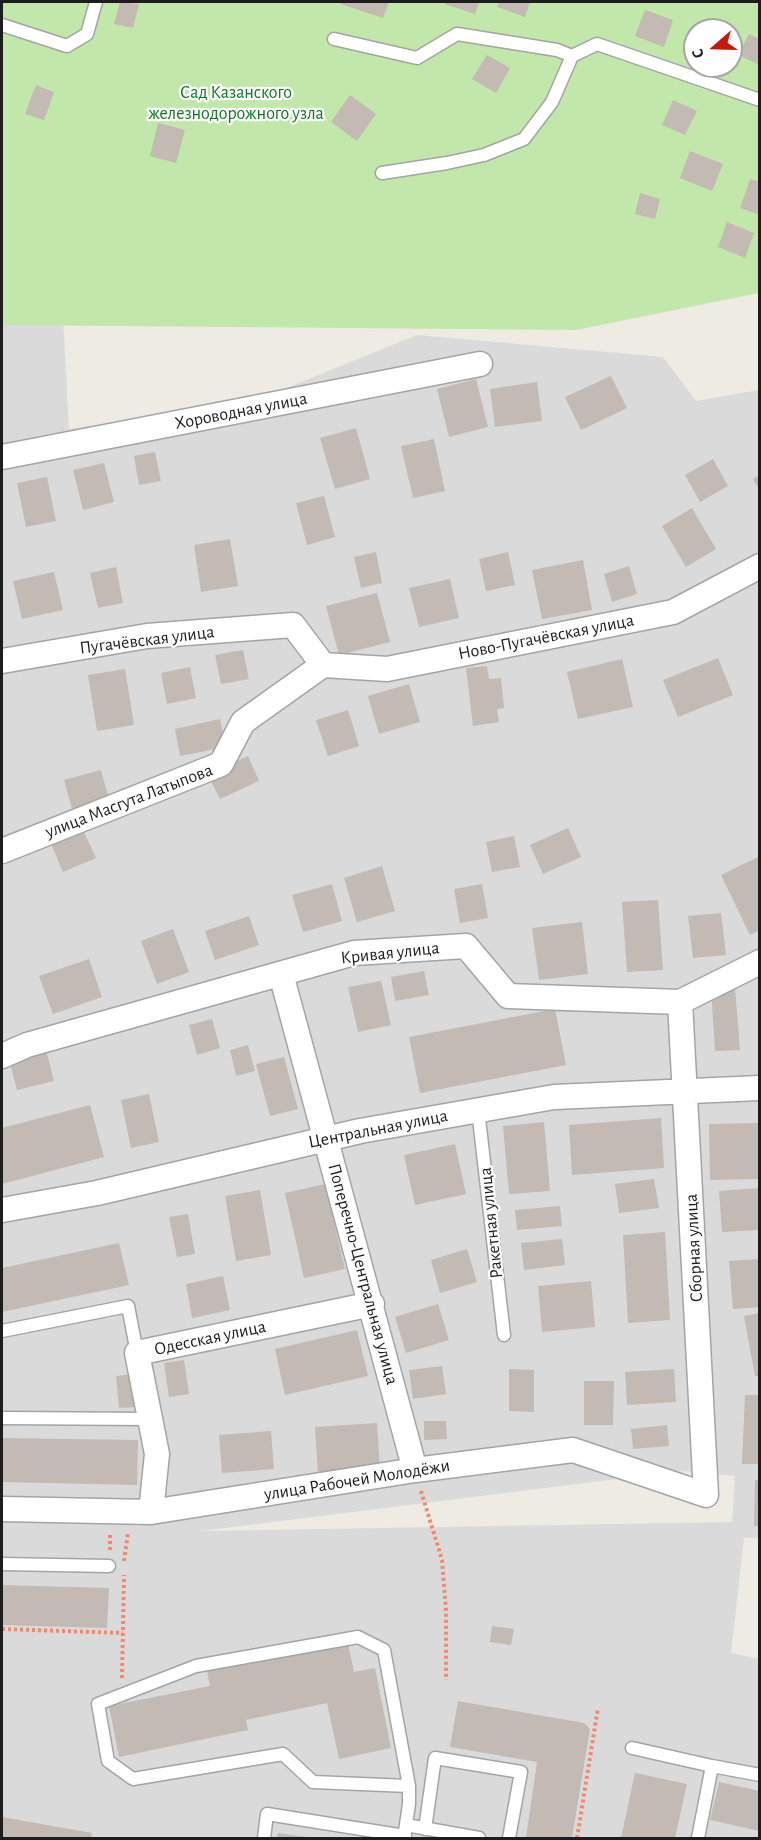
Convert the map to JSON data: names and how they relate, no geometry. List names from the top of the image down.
{
  "streets": {
    "street": [
      "Хороводная улица",
      "Ново-Пугачёвская улица",
      "Пугачёвская улица",
      "улица Масгута Латыпова",
      "Кривая улица",
      "Центральная улица",
      "Сборная улица",
      "Поперечно-Центральная улица",
      "Одесская улица",
      "улица Рабочей Молодёжи"
    ],
    "lane": ["Ракетная улица"]
  },
  "crossings": [
    ["Ново-Пугачёвская улица", "Пугачёвская улица"],
    ["Ново-Пугачёвская улица", "улица Масгута Латыпова"],
    ["Пугачёвская улица", "улица Масгута Латыпова"],
    ["Кривая улица", "Сборная улица"],
    ["Кривая улица", "Поперечно-Центральная улица"],
    ["Центральная улица", "Ракетная улица"],
    ["Центральная улица", "Сборная улица"],
    ["Центральная улица", "Поперечно-Центральная улица"],
    ["Сборная улица", "улица Рабочей Молодёжи"],
    ["Поперечно-Центральная улица", "Одесская улица"],
    ["Поперечно-Центральная улица", "улица Рабочей Молодёжи"],
    ["Одесская улица", "улица Рабочей Молодёжи"]
  ],
  "parks": ["Сад Казанского железнодорожного узла"],
  "north": "left"
}
